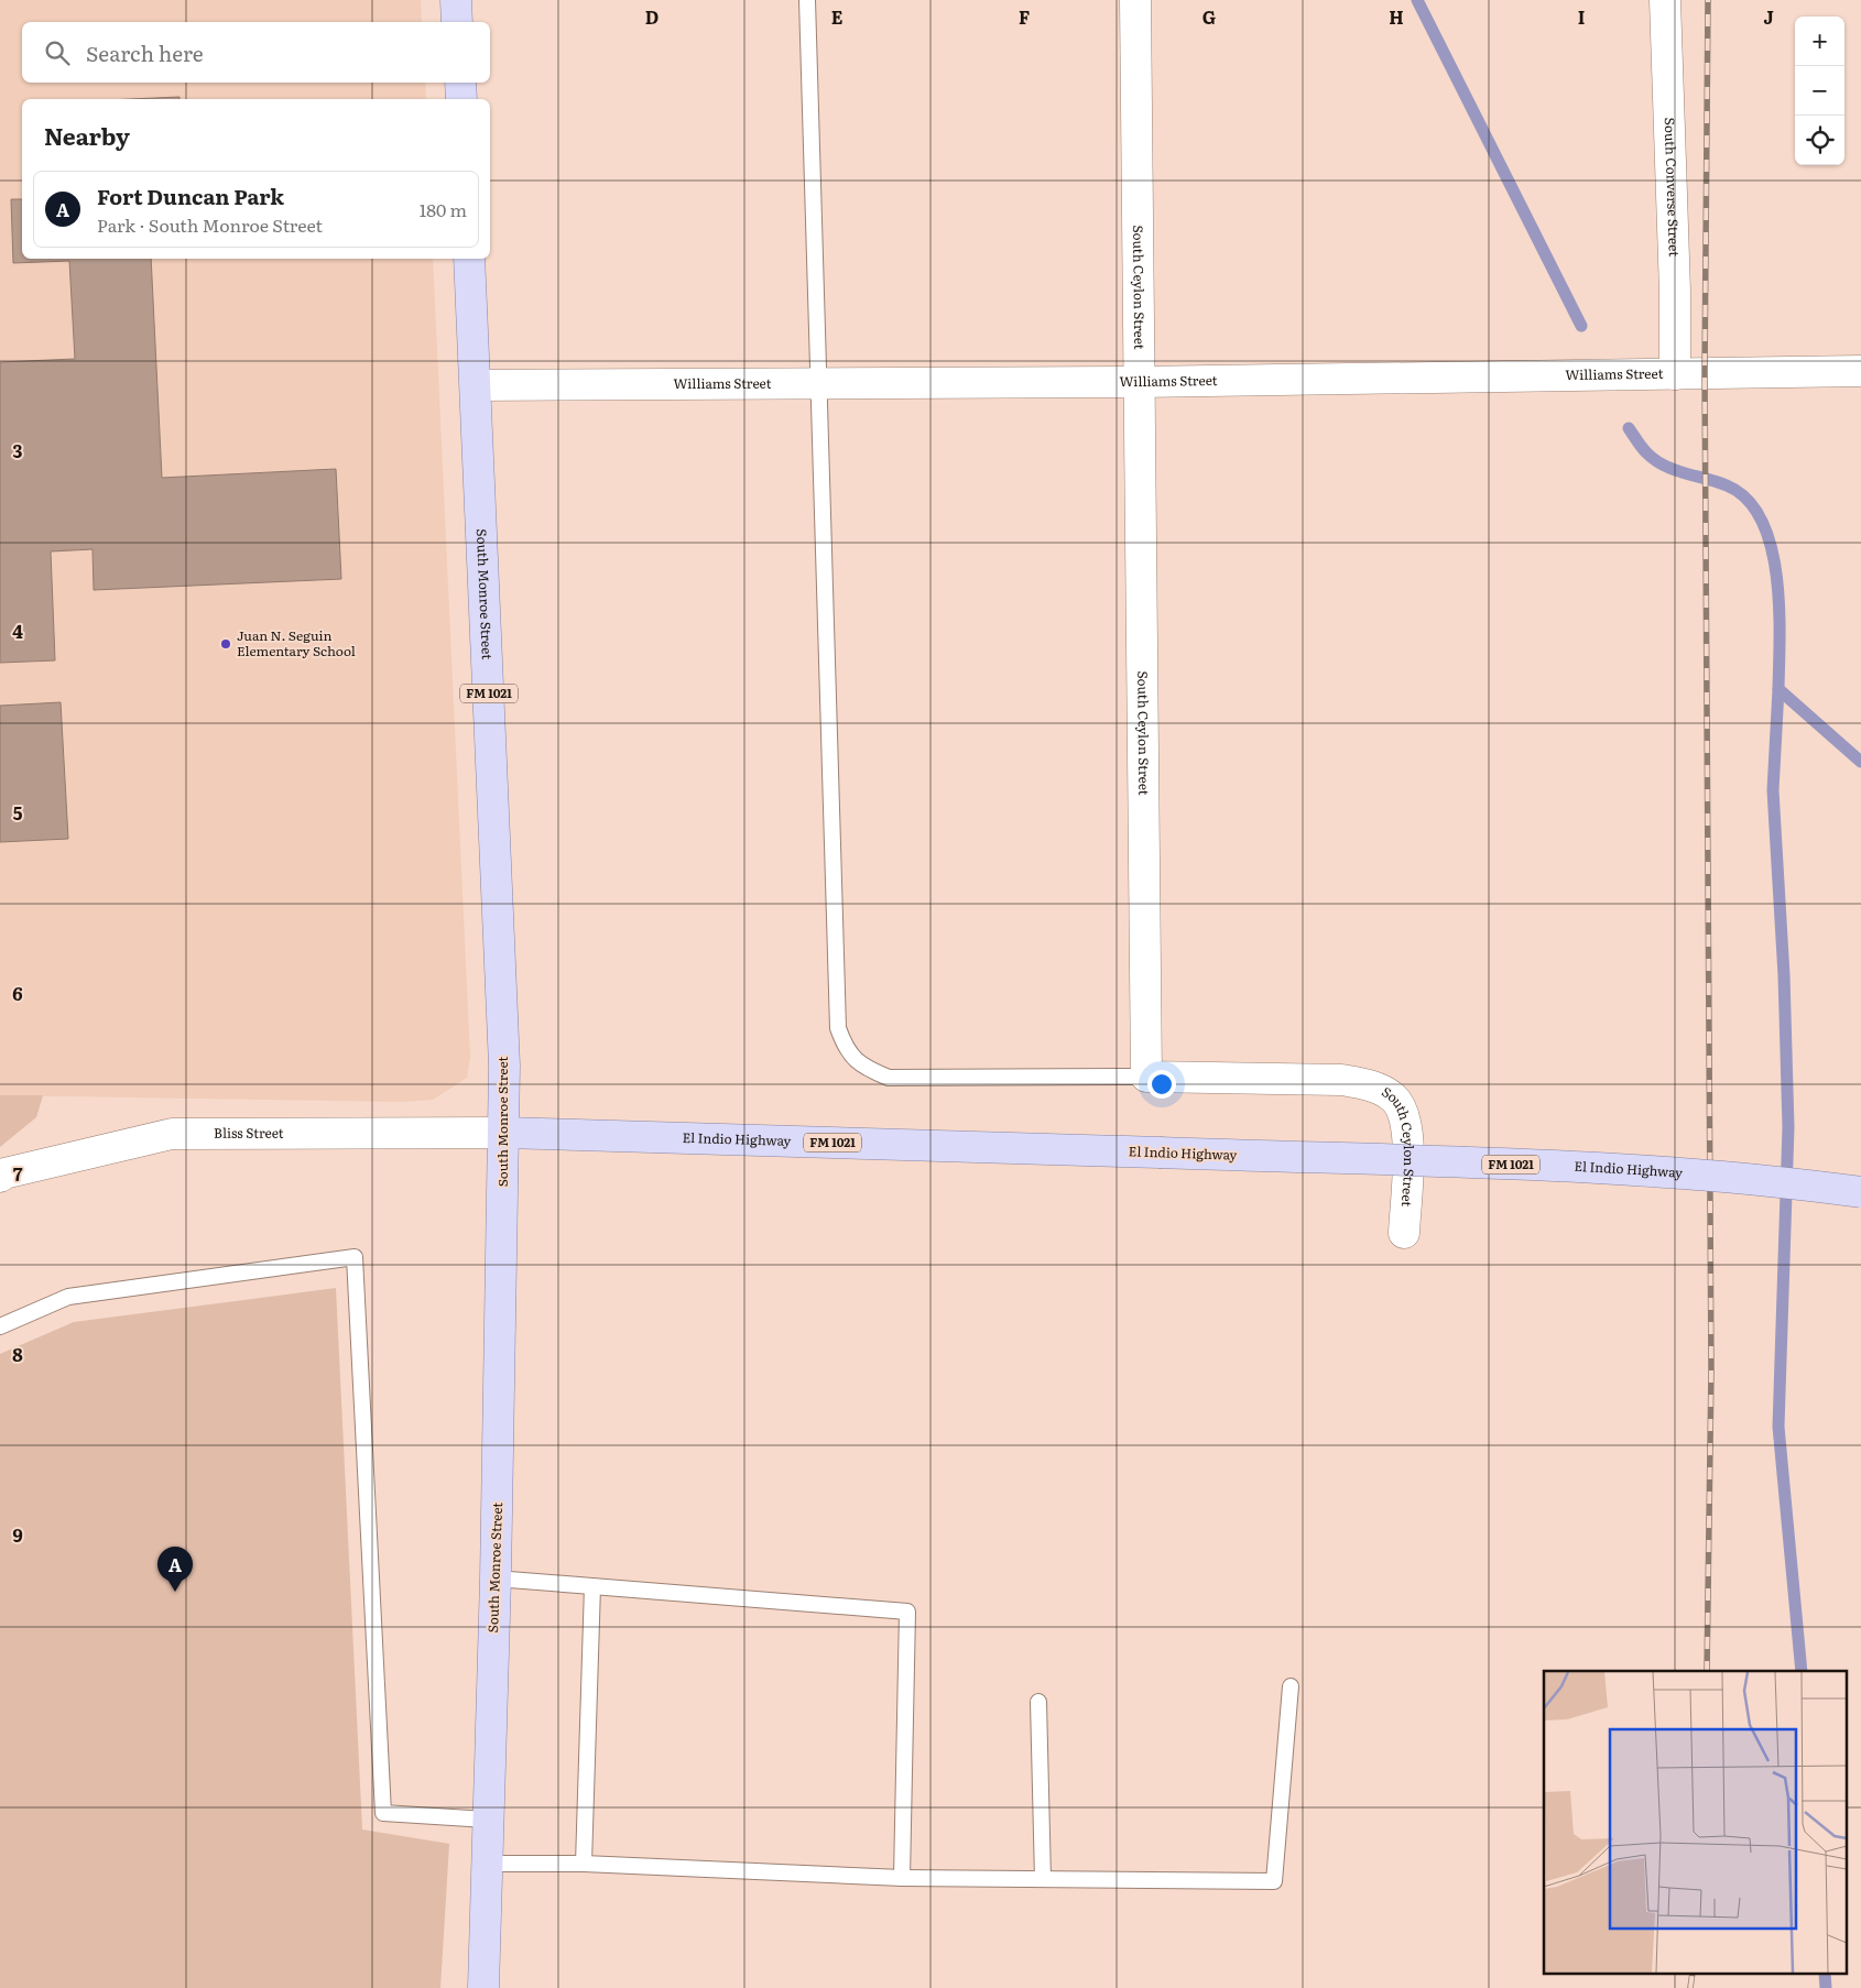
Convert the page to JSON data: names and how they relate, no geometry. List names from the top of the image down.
{
  "streets": {
    "main road": ["South Monroe Street", "FM 1021", "El Indio Highway"],
    "street": [
      "South Converse Street",
      "South Ceylon Street",
      "Williams Street",
      "Bliss Street"
    ]
  },
  "crossings": [
    ["South Converse Street", "Williams Street"],
    ["South Ceylon Street", "Williams Street"],
    ["Williams Street", "South Monroe Street"],
    ["South Monroe Street", "Bliss Street"],
    ["South Monroe Street", "El Indio Highway"],
    ["Bliss Street", "El Indio Highway"]
  ],
  "places": ["Juan N. Seguin Elementary School"],
  "page": {
    "map_buttons": ["+", "−"],
    "search": "Search here",
    "heading": "Nearby",
    "list": [
      {
        "mark": "A",
        "name": "Fort Duncan Park",
        "note": "Park · South Monroe Street",
        "value": "180 m"
      }
    ],
    "pins": "A"
  },
  "grid": {
    "columns": [
      "D",
      "E",
      "F",
      "G",
      "H",
      "I",
      "J"
    ],
    "rows": [
      "3",
      "4",
      "5",
      "6",
      "7",
      "8",
      "9"
    ]
  }
}
